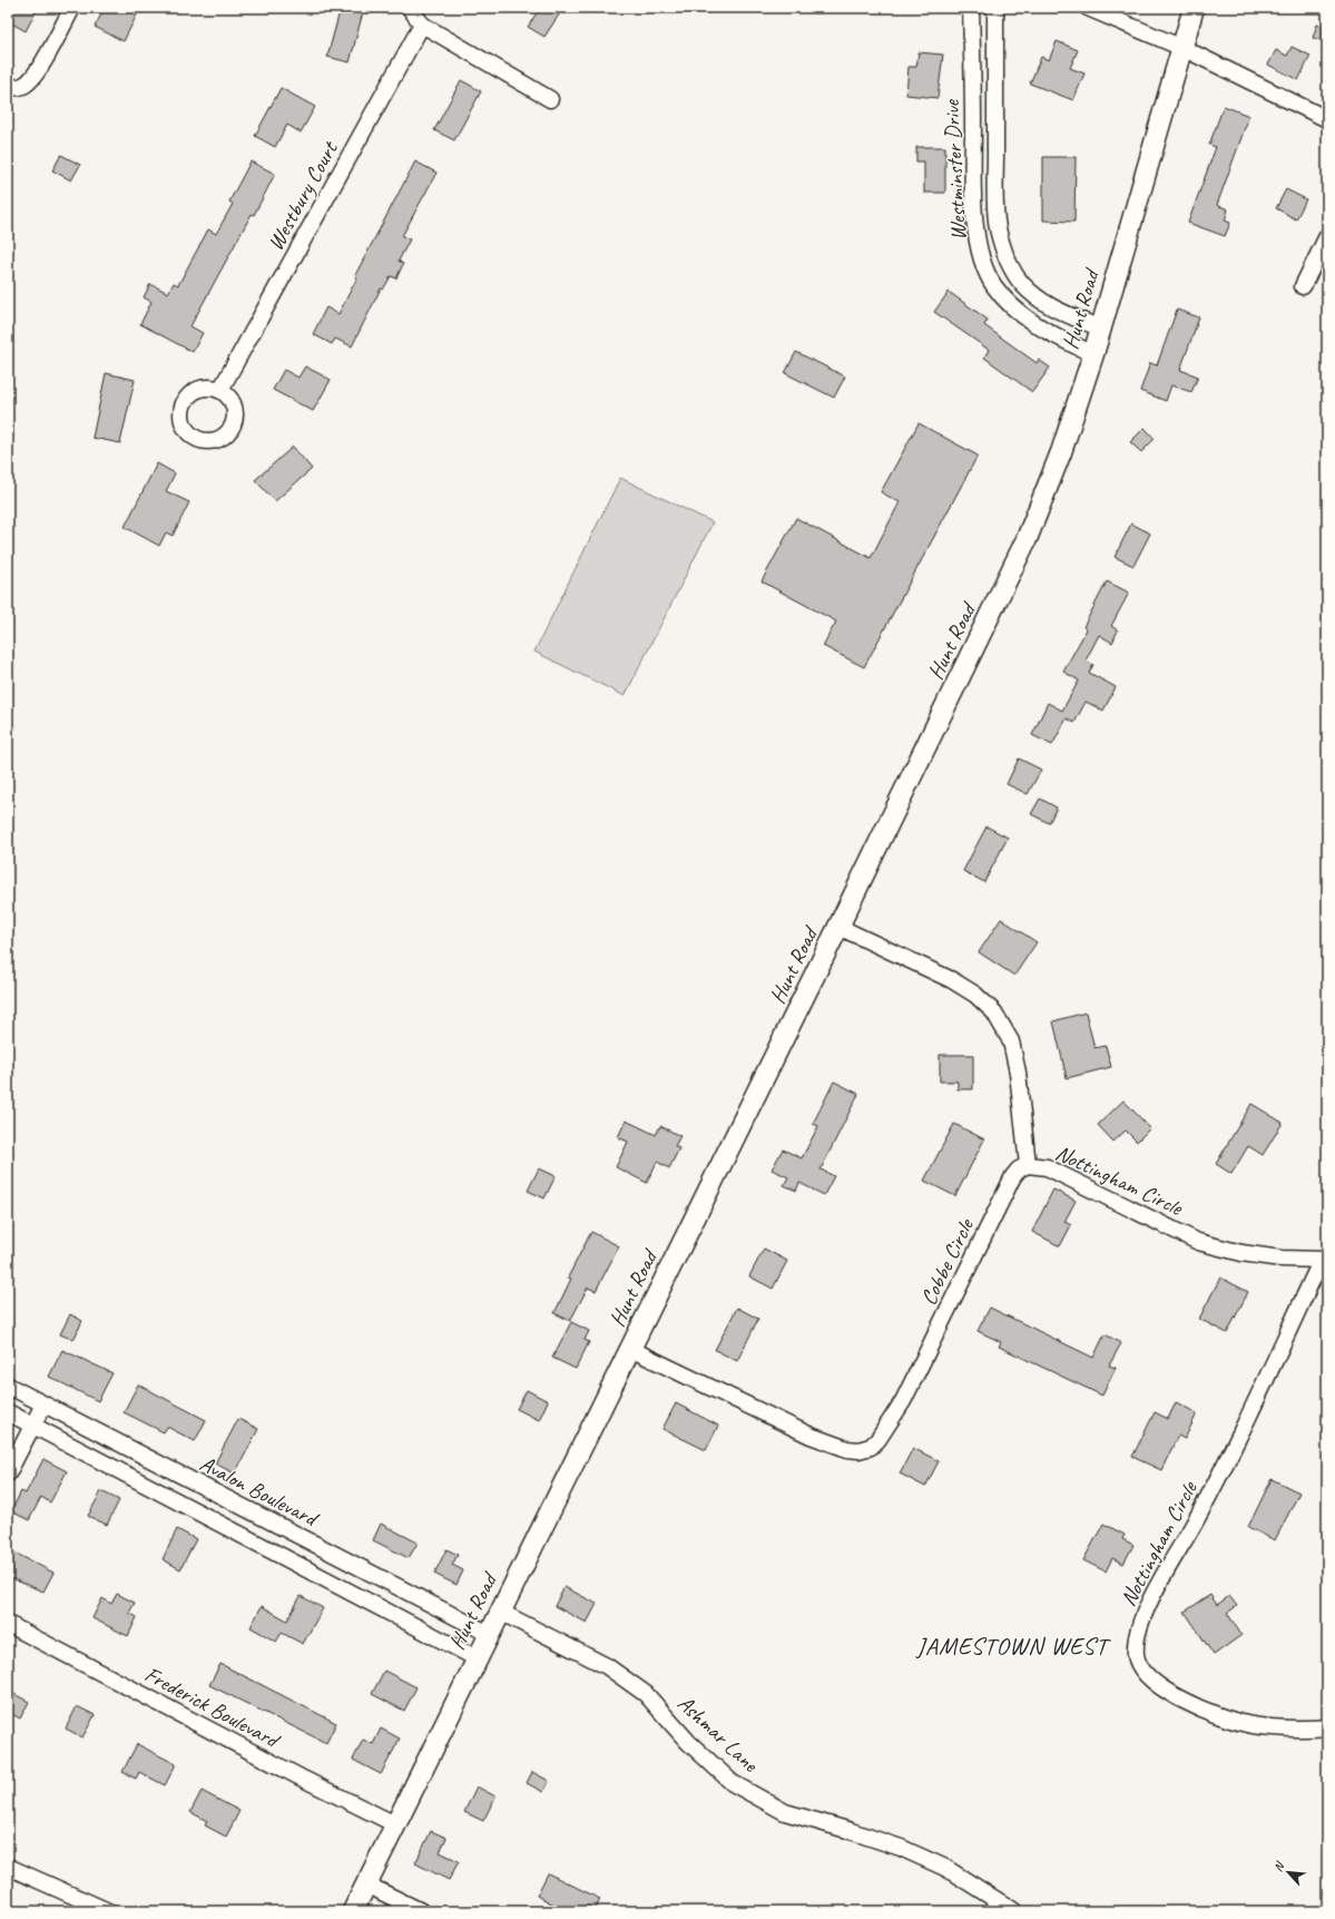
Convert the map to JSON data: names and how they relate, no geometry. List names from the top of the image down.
{
  "streets": {
    "street": [
      "Westminster Drive",
      "Westbury Court",
      "Hunt Road",
      "Nottingham Circle",
      "Cobbe Circle",
      "Avalon Boulevard",
      "Frederick Boulevard",
      "Ashmar Lane"
    ]
  },
  "crossings": [
    ["Westminster Drive", "Hunt Road"],
    ["Hunt Road", "Cobbe Circle"],
    ["Hunt Road", "Avalon Boulevard"],
    ["Hunt Road", "Frederick Boulevard"],
    ["Hunt Road", "Ashmar Lane"],
    ["Nottingham Circle", "Cobbe Circle"]
  ],
  "districts": ["JAMESTOWN WEST"],
  "north": "top left"
}
